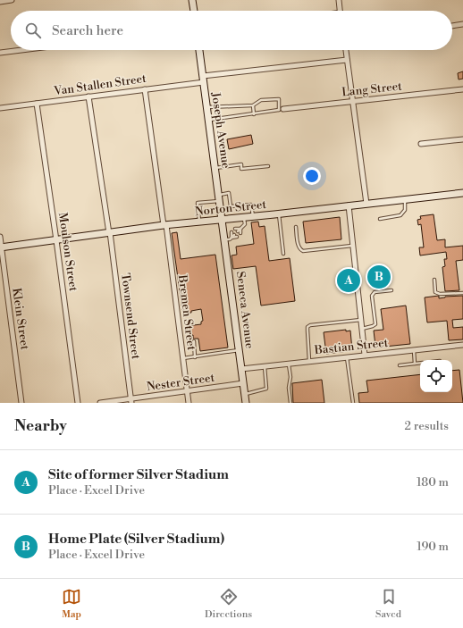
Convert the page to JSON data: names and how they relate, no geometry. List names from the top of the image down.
{
  "streets": {
    "main road": ["Joseph Avenue", "Norton Street", "Seneca Avenue"],
    "street": [
      "Van Stallen Street",
      "Lang Street",
      "Moulson Street",
      "Bremen Street",
      "Townsend Street",
      "Klein Street",
      "Bastian Street",
      "Nester Street"
    ]
  },
  "crossings": [
    ["Van Stallen Street", "Joseph Avenue"],
    ["Van Stallen Street", "Moulson Street"],
    ["Van Stallen Street", "Bremen Street"],
    ["Van Stallen Street", "Townsend Street"],
    ["Joseph Avenue", "Norton Street"],
    ["Joseph Avenue", "Seneca Avenue"],
    ["Norton Street", "Moulson Street"],
    ["Norton Street", "Seneca Avenue"],
    ["Norton Street", "Bremen Street"],
    ["Norton Street", "Townsend Street"],
    ["Norton Street", "Klein Street"],
    ["Seneca Avenue", "Bastian Street"],
    ["Seneca Avenue", "Nester Street"],
    ["Bremen Street", "Nester Street"],
    ["Townsend Street", "Nester Street"]
  ],
  "page": {
    "search": "Search here",
    "pins": ["B", "A"],
    "heading": ["Nearby", "2 results"],
    "list": [
      {
        "mark": "A",
        "name": "Site of former Silver Stadium",
        "note": "Place · Excel Drive",
        "value": "180 m"
      },
      {
        "mark": "B",
        "name": "Home Plate (Silver Stadium)",
        "note": "Place · Excel Drive",
        "value": "190 m"
      }
    ],
    "nav": ["Map", "Directions", "Saved"]
  }
}
